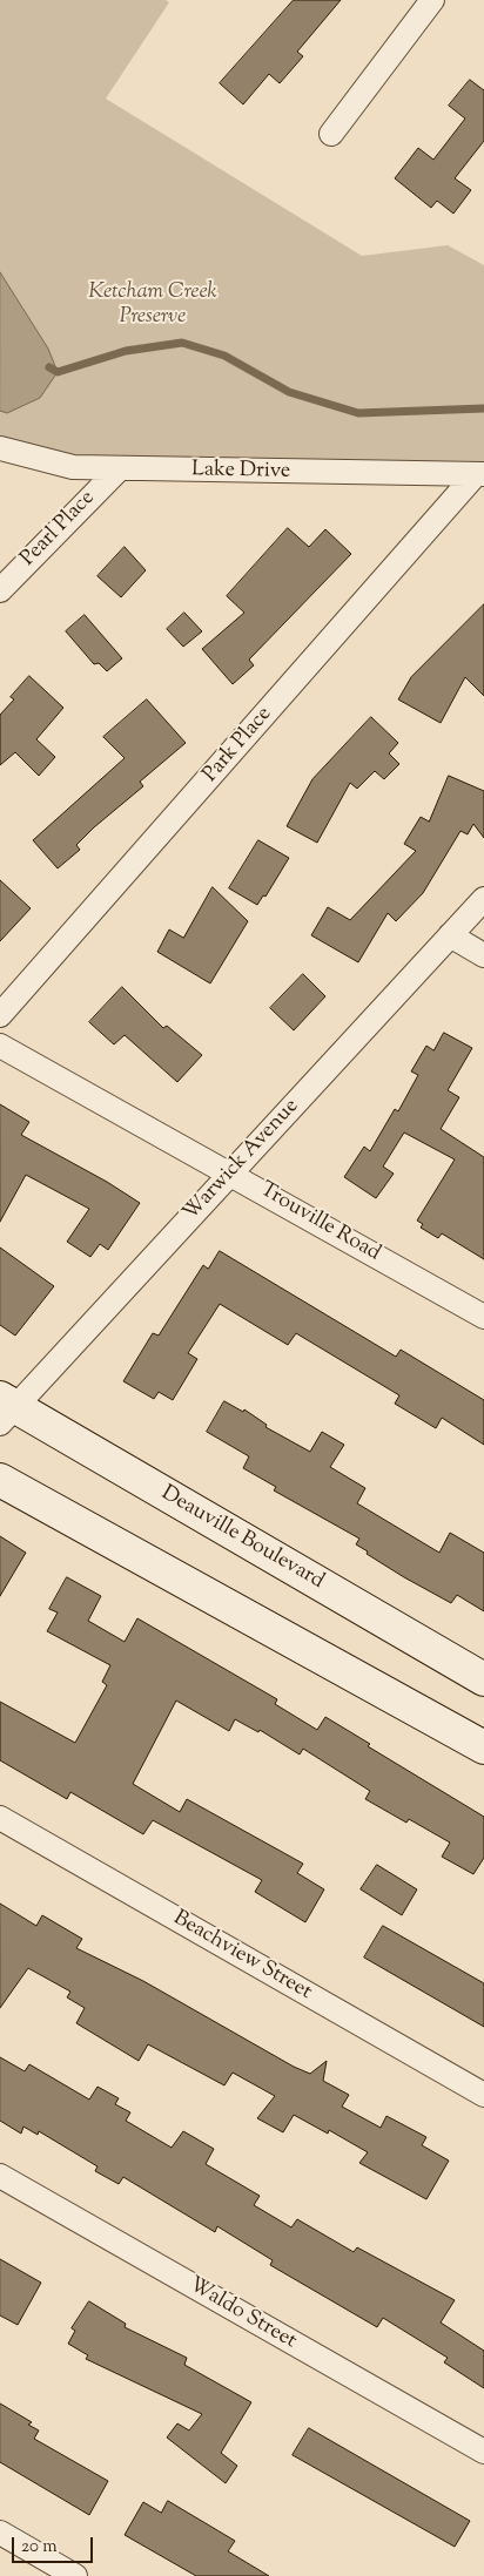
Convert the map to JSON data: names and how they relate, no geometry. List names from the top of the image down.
{
  "streets": {
    "street": [
      "Lake Drive",
      "Pearl Place",
      "Park Place",
      "Warwick Avenue",
      "Trouville Road",
      "Deauville Boulevard",
      "Beachview Street",
      "Waldo Street"
    ]
  },
  "crossings": [
    ["Lake Drive", "Pearl Place"],
    ["Lake Drive", "Park Place"],
    ["Warwick Avenue", "Trouville Road"],
    ["Warwick Avenue", "Deauville Boulevard"]
  ],
  "parks": ["Ketcham Creek Preserve"],
  "scale_bar": "20 m"
}
